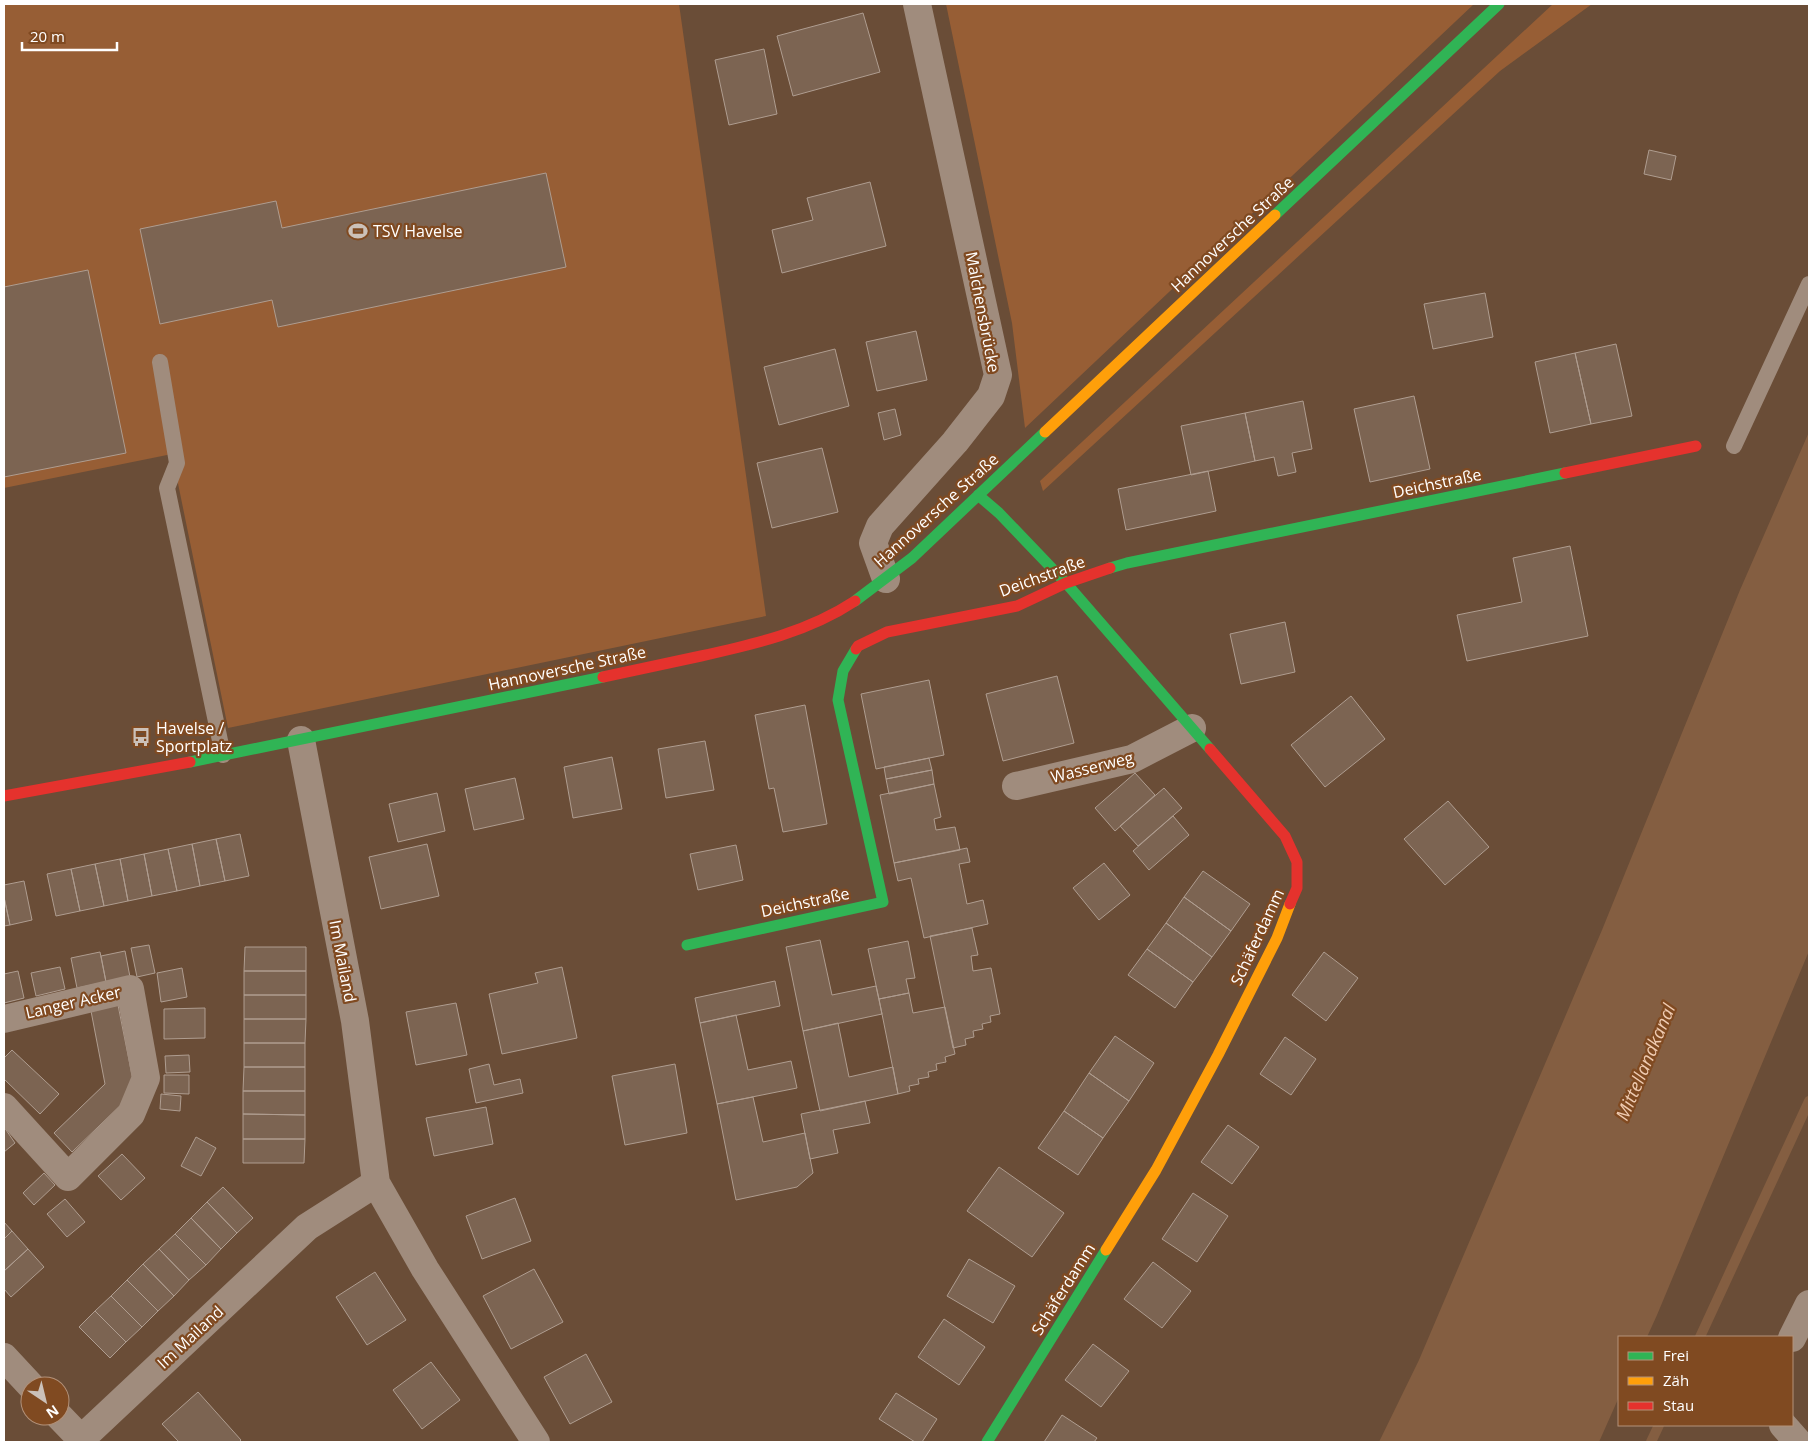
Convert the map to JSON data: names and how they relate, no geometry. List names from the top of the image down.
{
  "streets": {
    "street": [
      "Hannoversche Straße",
      "Malchensbrücke",
      "Deichstraße",
      "Wasserweg",
      "Schäferdamm",
      "Im Mailand",
      "Langer Acker"
    ]
  },
  "crossings": [
    ["Hannoversche Straße", "Malchensbrücke"],
    ["Hannoversche Straße", "Schäferdamm"],
    ["Hannoversche Straße", "Im Mailand"],
    ["Deichstraße", "Schäferdamm"],
    ["Wasserweg", "Schäferdamm"]
  ],
  "water": ["Mittellandkanal"],
  "places": {
    "sports": ["TSV Havelse"],
    "bus stop": ["Havelse / Sportplatz"]
  },
  "legend": ["Frei", "Zäh", "Stau"],
  "scale_bar": "20 m",
  "north": "bottom right"
}
